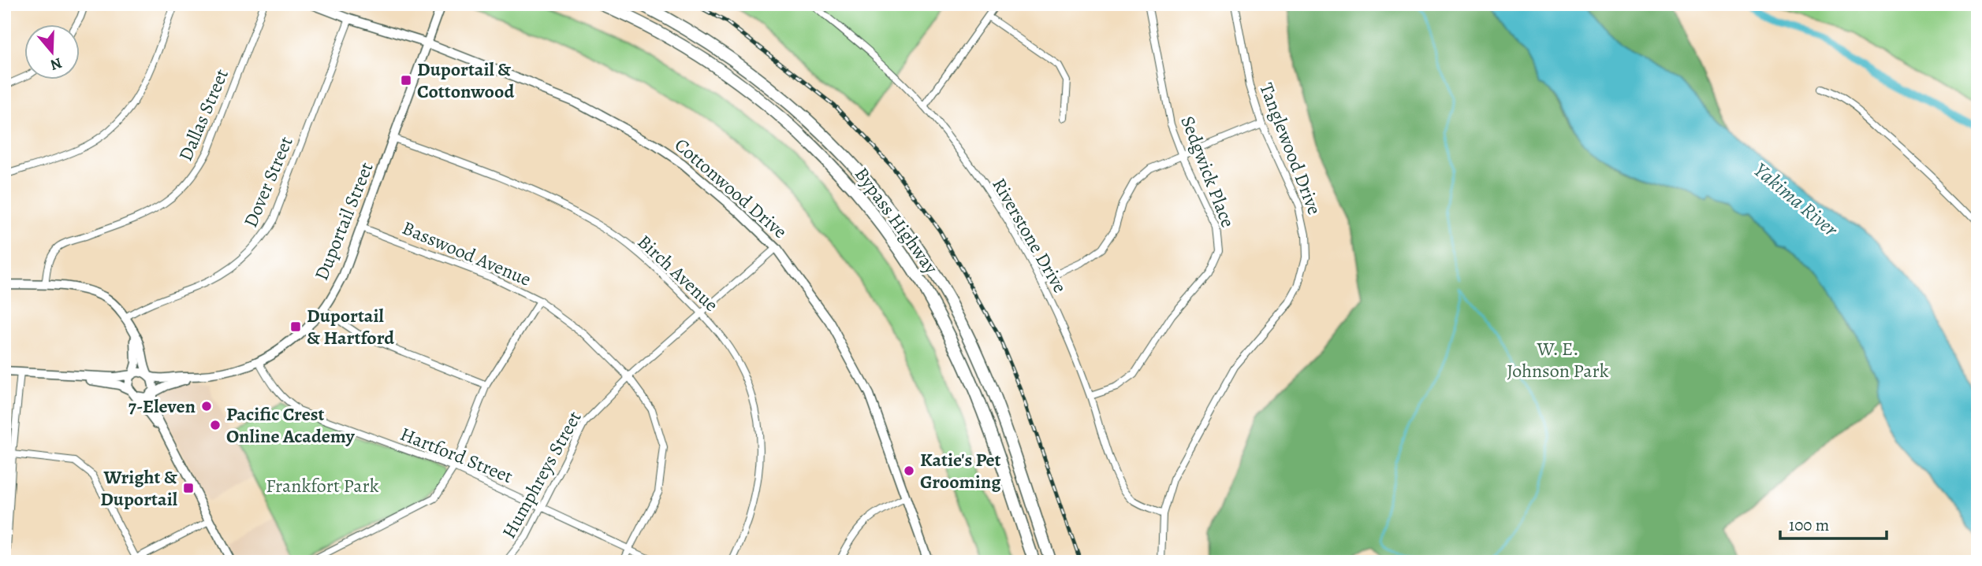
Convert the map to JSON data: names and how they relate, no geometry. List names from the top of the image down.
{
  "streets": {
    "highway": ["Bypass Highway"],
    "street": [
      "Dallas Street",
      "Tanglewood Drive",
      "Sedgwick Place",
      "Dover Street",
      "Cottonwood Drive",
      "Duportail Street",
      "Riverstone Drive",
      "Basswood Avenue",
      "Birch Avenue",
      "Hartford Street",
      "Humphreys Street"
    ]
  },
  "crossings": [
    ["Tanglewood Drive", "Riverstone Drive"],
    ["Sedgwick Place", "Riverstone Drive"],
    ["Dover Street", "Cottonwood Drive"],
    ["Cottonwood Drive", "Duportail Street"],
    ["Cottonwood Drive", "Humphreys Street"],
    ["Duportail Street", "Basswood Avenue"],
    ["Duportail Street", "Birch Avenue"],
    ["Duportail Street", "Hartford Street"],
    ["Basswood Avenue", "Hartford Street"],
    ["Basswood Avenue", "Humphreys Street"],
    ["Birch Avenue", "Humphreys Street"],
    ["Hartford Street", "Humphreys Street"]
  ],
  "water": ["Yakima River"],
  "parks": ["W. E. Johnson Park", "Frankfort Park"],
  "places": {
    "transit": ["Duportail & Cottonwood", "Duportail & Hartford", "Wright & Duportail"],
    "other": ["7-Eleven", "Pacific Crest Online Academy", "Katie's Pet Grooming"]
  },
  "scale_bar": "100 m",
  "north": "bottom"
}
